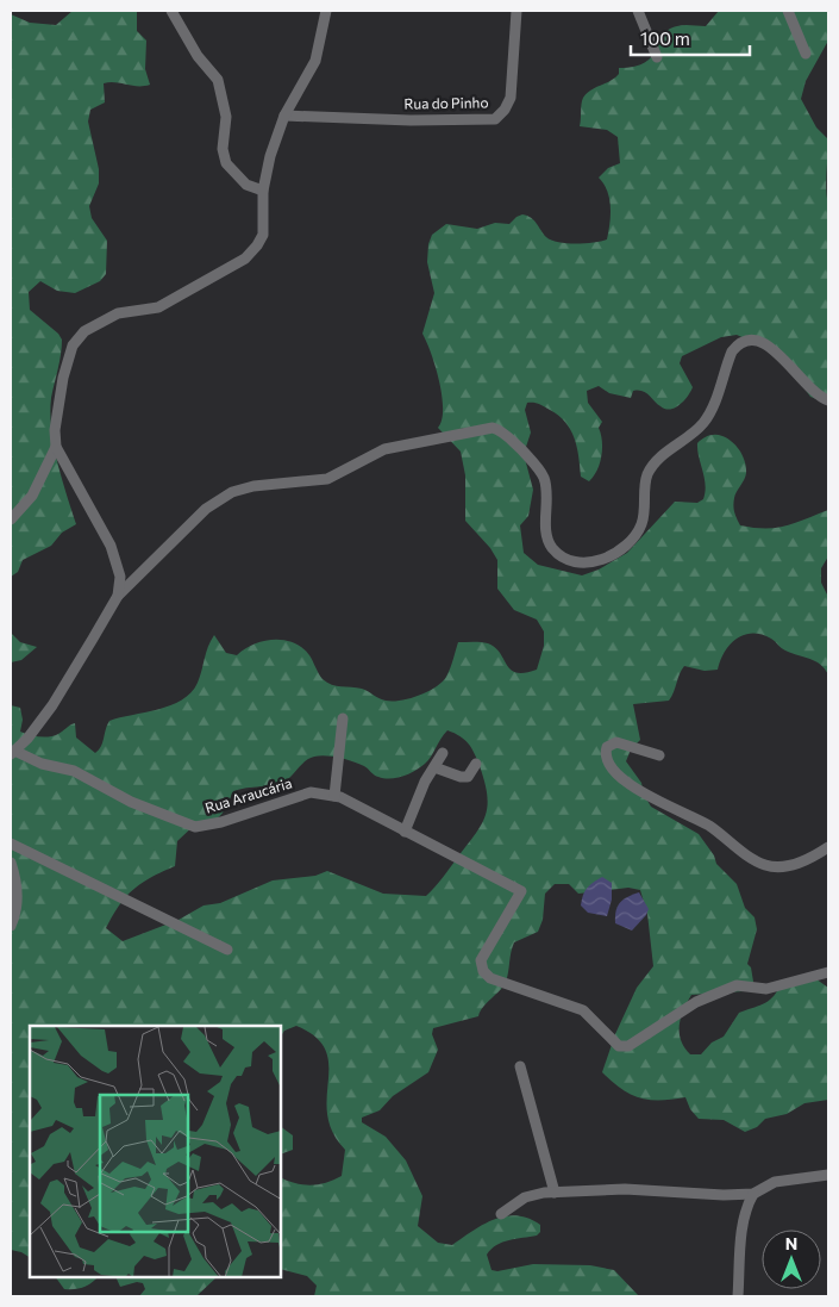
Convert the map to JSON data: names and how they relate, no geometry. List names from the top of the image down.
{
  "streets": {
    "street": ["Rua do Pinho", "Rua Araucária"]
  },
  "scale_bar": "100 m",
  "north": "top"
}
